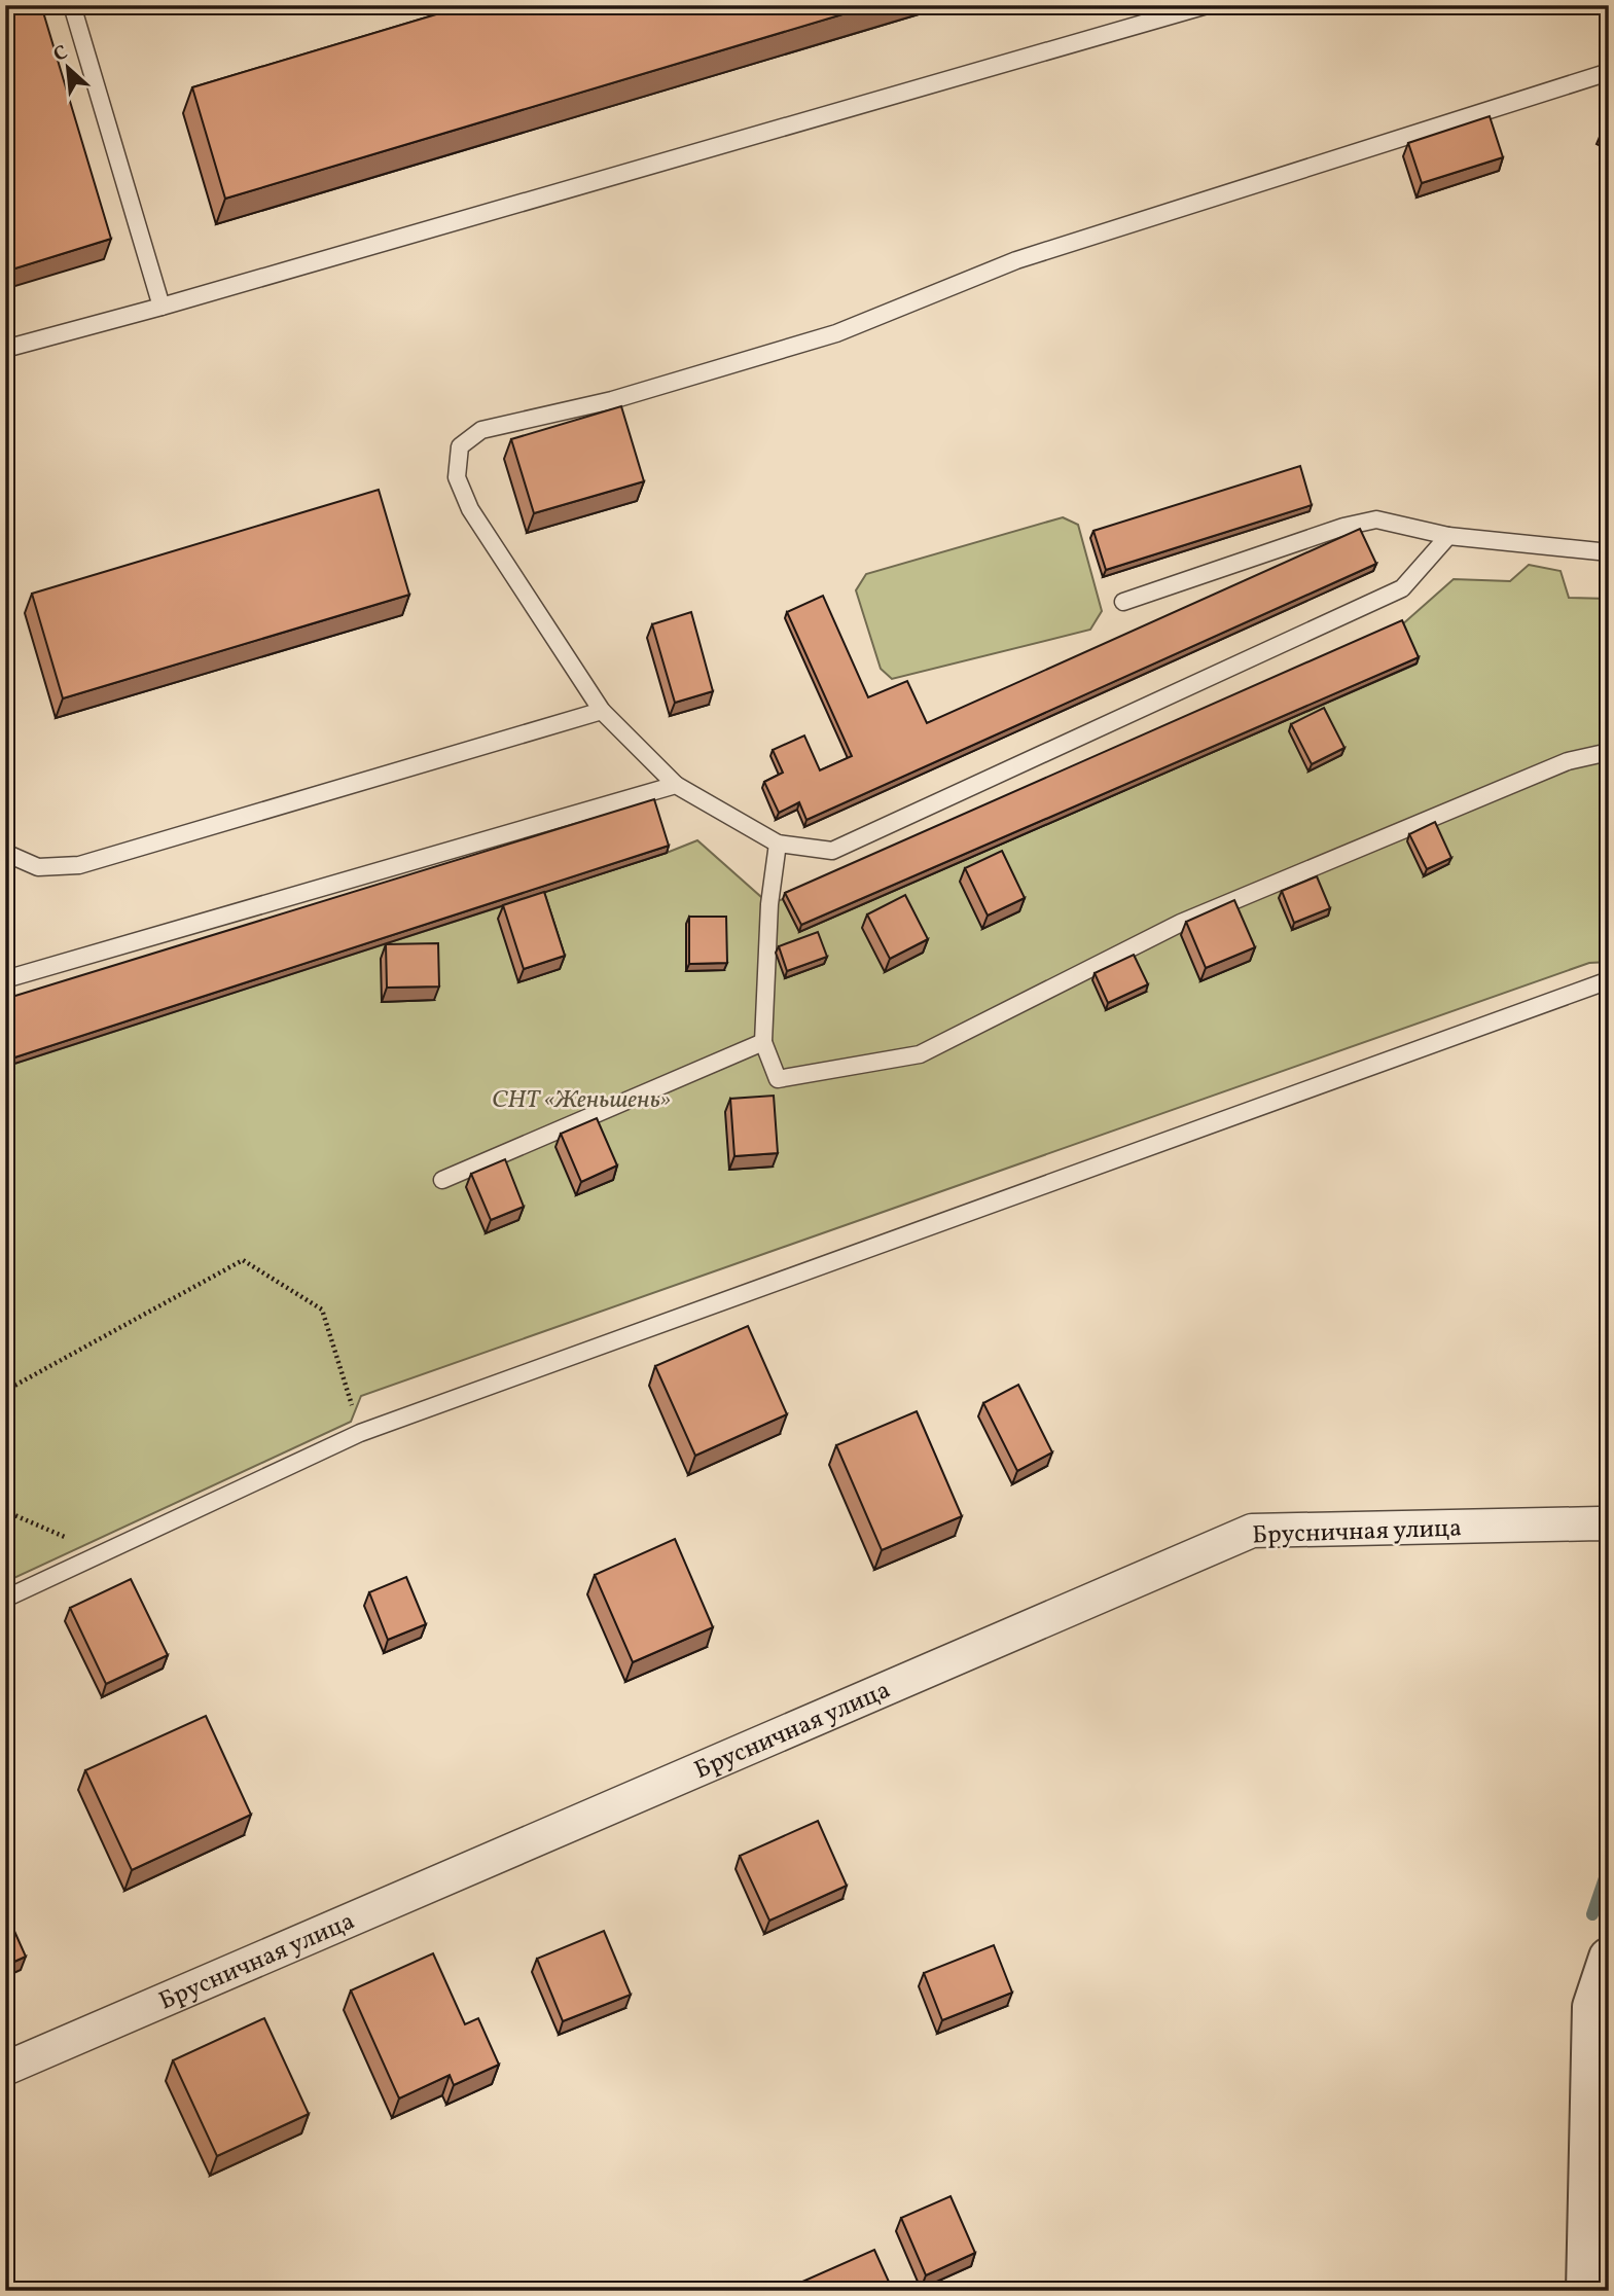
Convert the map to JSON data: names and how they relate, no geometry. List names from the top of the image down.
{
  "streets": {
    "street": ["Брусничная улица"]
  },
  "parks": ["СНТ «Женьшень»"],
  "north": "top left"
}
